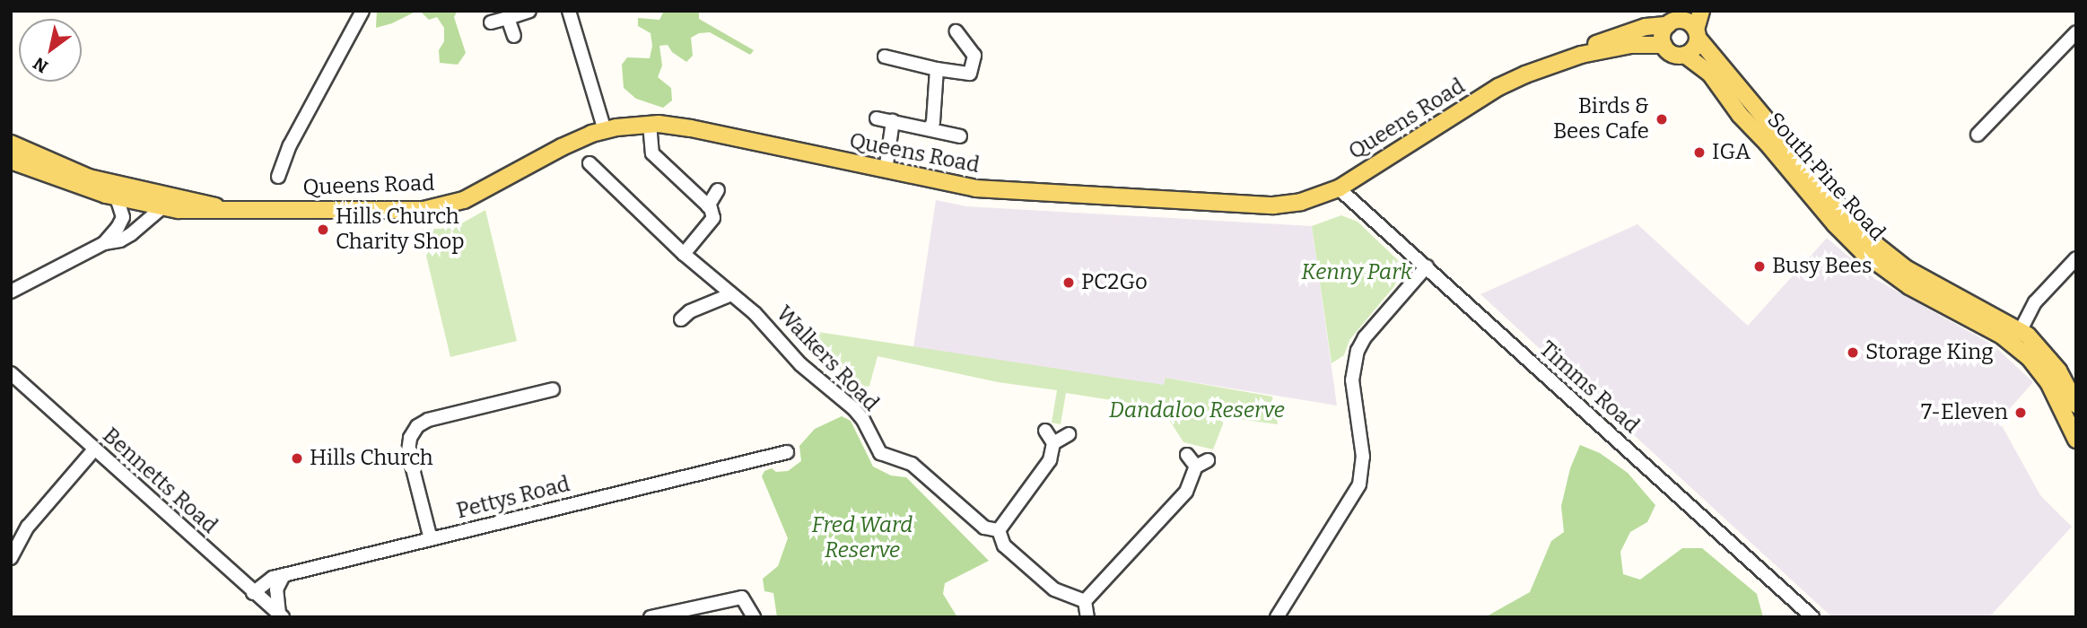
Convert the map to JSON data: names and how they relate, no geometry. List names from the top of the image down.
{
  "streets": {
    "main road": ["Queens Road", "South Pine Road"],
    "street": [
      "Walkers Road",
      "Timms Road",
      "Bennetts Road",
      "Pettys Road"
    ]
  },
  "crossings": [
    ["Queens Road", "South Pine Road"],
    ["Queens Road", "Timms Road"],
    ["Bennetts Road", "Pettys Road"]
  ],
  "parks": ["Kenny Park", "Dandaloo Reserve", "Fred Ward Reserve"],
  "places": [
    "Birds & Bees Cafe",
    "IGA",
    "Hills Church Charity Shop",
    "Busy Bees",
    "PC2Go",
    "Storage King",
    "7-Eleven",
    "Hills Church"
  ],
  "north": "bottom left"
}
